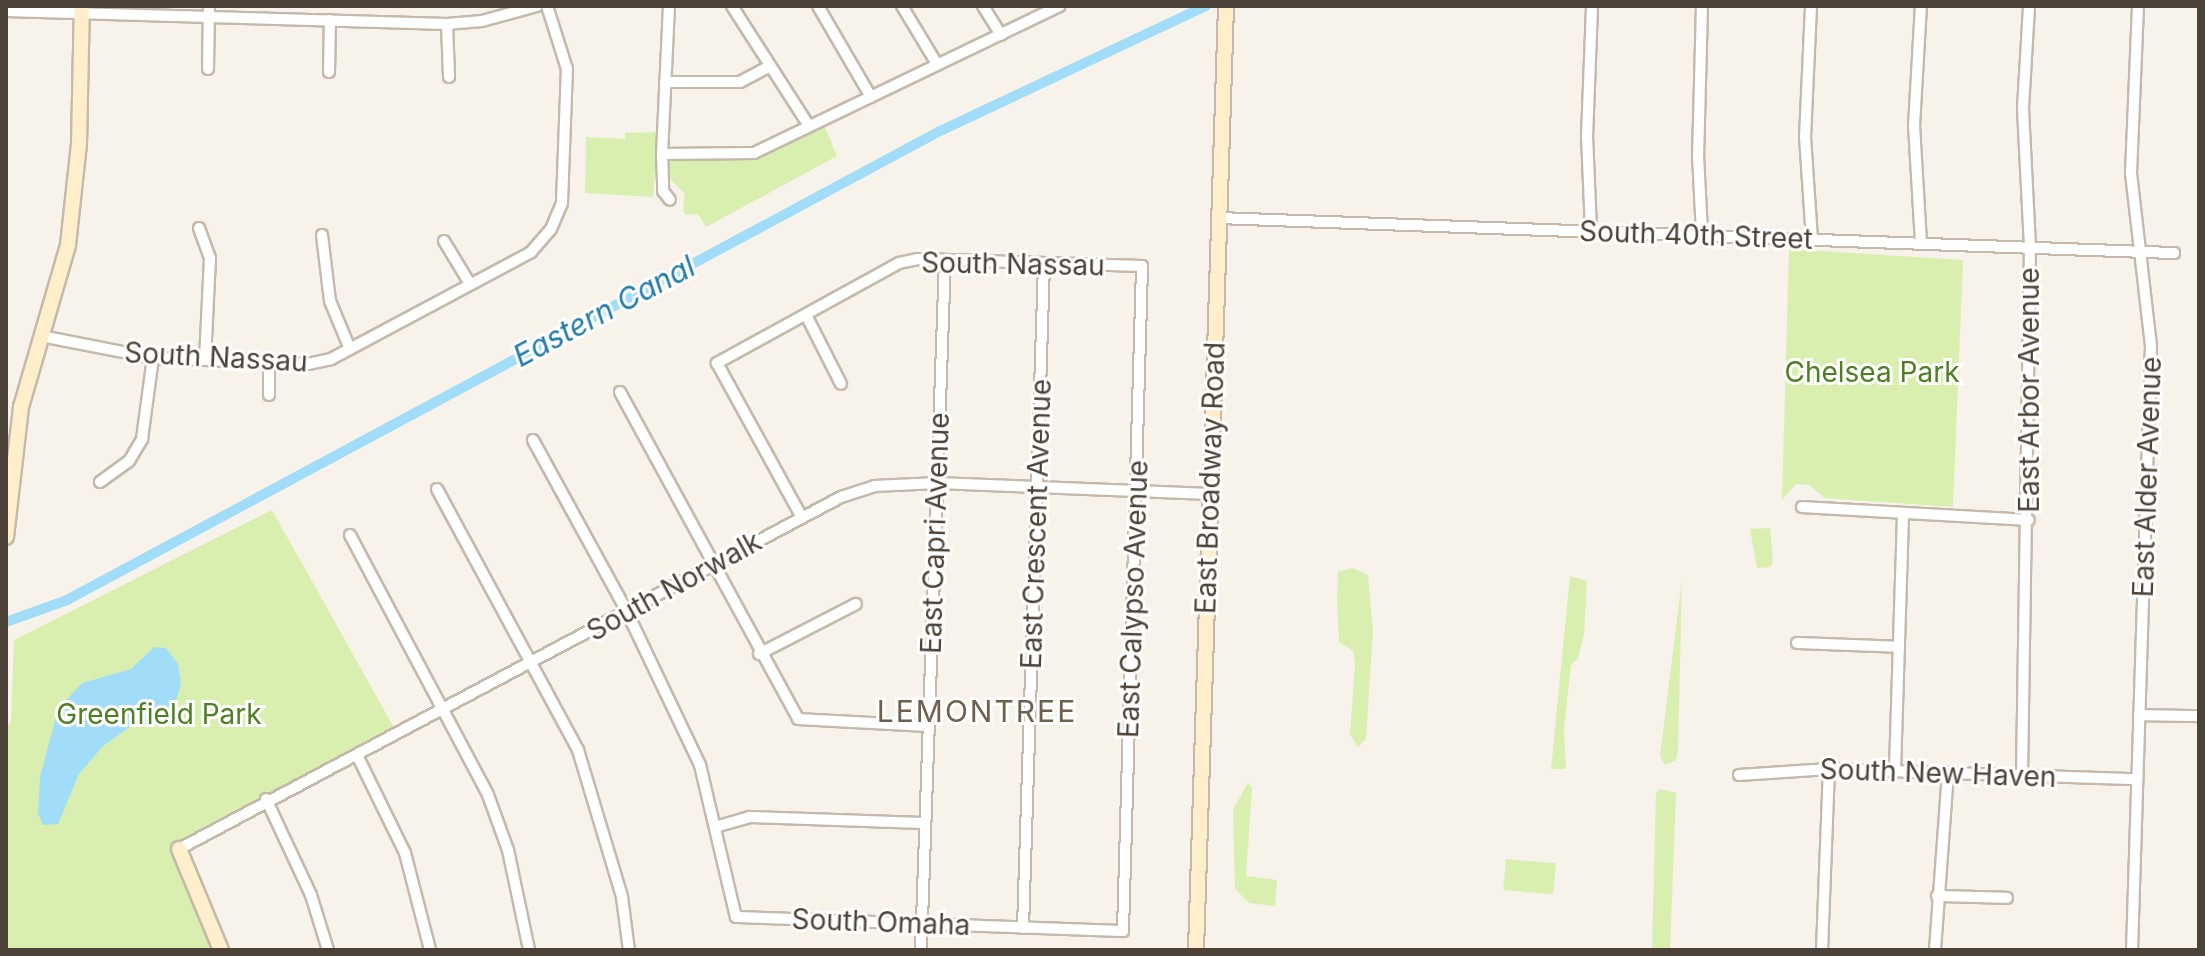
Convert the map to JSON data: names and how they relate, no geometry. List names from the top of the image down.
{
  "streets": {
    "main road": ["East Broadway Road"],
    "street": [
      "South 40th Street",
      "South Nassau",
      "East Arbor Avenue",
      "East Alder Avenue",
      "East Crescent Avenue",
      "East Capri Avenue",
      "South Norwalk",
      "East Calypso Avenue",
      "South New Haven",
      "South Omaha"
    ]
  },
  "crossings": [
    ["South 40th Street", "East Arbor Avenue"],
    ["South 40th Street", "East Alder Avenue"],
    ["South 40th Street", "East Broadway Road"],
    ["South Nassau", "East Crescent Avenue"],
    ["South Nassau", "East Capri Avenue"],
    ["South Nassau", "South Norwalk"],
    ["South Nassau", "East Calypso Avenue"],
    ["East Arbor Avenue", "South New Haven"],
    ["East Alder Avenue", "South New Haven"],
    ["East Broadway Road", "South Norwalk"],
    ["East Crescent Avenue", "South Norwalk"],
    ["East Crescent Avenue", "South Omaha"],
    ["East Capri Avenue", "South Norwalk"],
    ["East Capri Avenue", "South Omaha"],
    ["South Norwalk", "East Calypso Avenue"],
    ["East Calypso Avenue", "South Omaha"]
  ],
  "districts": ["LEMONTREE"],
  "water": ["Eastern Canal"],
  "parks": ["Chelsea Park", "Greenfield Park"]
}
